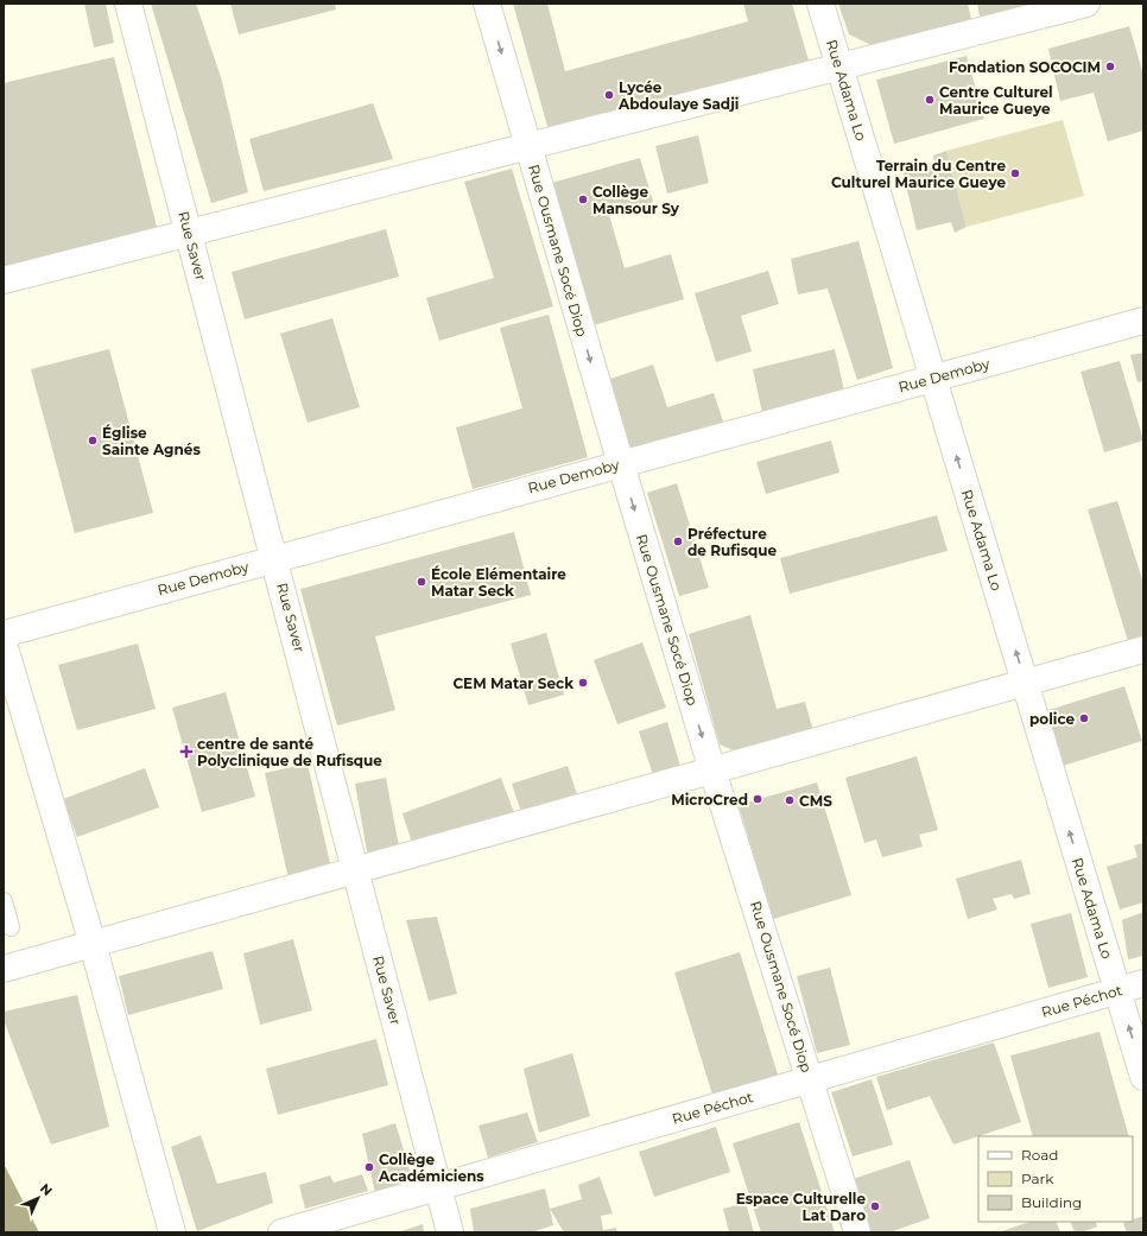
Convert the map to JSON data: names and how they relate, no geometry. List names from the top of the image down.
{
  "streets": {
    "street": [
      "Rue Adama Lo",
      "Rue Saver",
      "Rue Ousmane Socé Diop",
      "Rue Demoby",
      "Rue Péchot"
    ]
  },
  "crossings": [
    ["Rue Adama Lo", "Rue Demoby"],
    ["Rue Adama Lo", "Rue Péchot"],
    ["Rue Saver", "Rue Demoby"],
    ["Rue Saver", "Rue Péchot"],
    ["Rue Ousmane Socé Diop", "Rue Demoby"],
    ["Rue Ousmane Socé Diop", "Rue Péchot"]
  ],
  "one_way": ["Rue Adama Lo", "Rue Ousmane Socé Diop"],
  "places": {
    "other": [
      "Fondation SOCOCIM",
      "Lycée Abdoulaye Sadji",
      "Centre Culturel Maurice Gueye",
      "Terrain du Centre Culturel Maurice Gueye",
      "Collège Mansour Sy",
      "Église Sainte Agnés",
      "Préfecture de Rufisque",
      "École Elémentaire Matar Seck",
      "CEM Matar Seck",
      "police",
      "MicroCred",
      "CMS",
      "Collège Académiciens",
      "Espace Culturelle Lat Daro"
    ],
    "health": ["centre de santé Polyclinique de Rufisque"]
  },
  "legend": ["Road", "Park", "Building"],
  "north": "top right"
}
